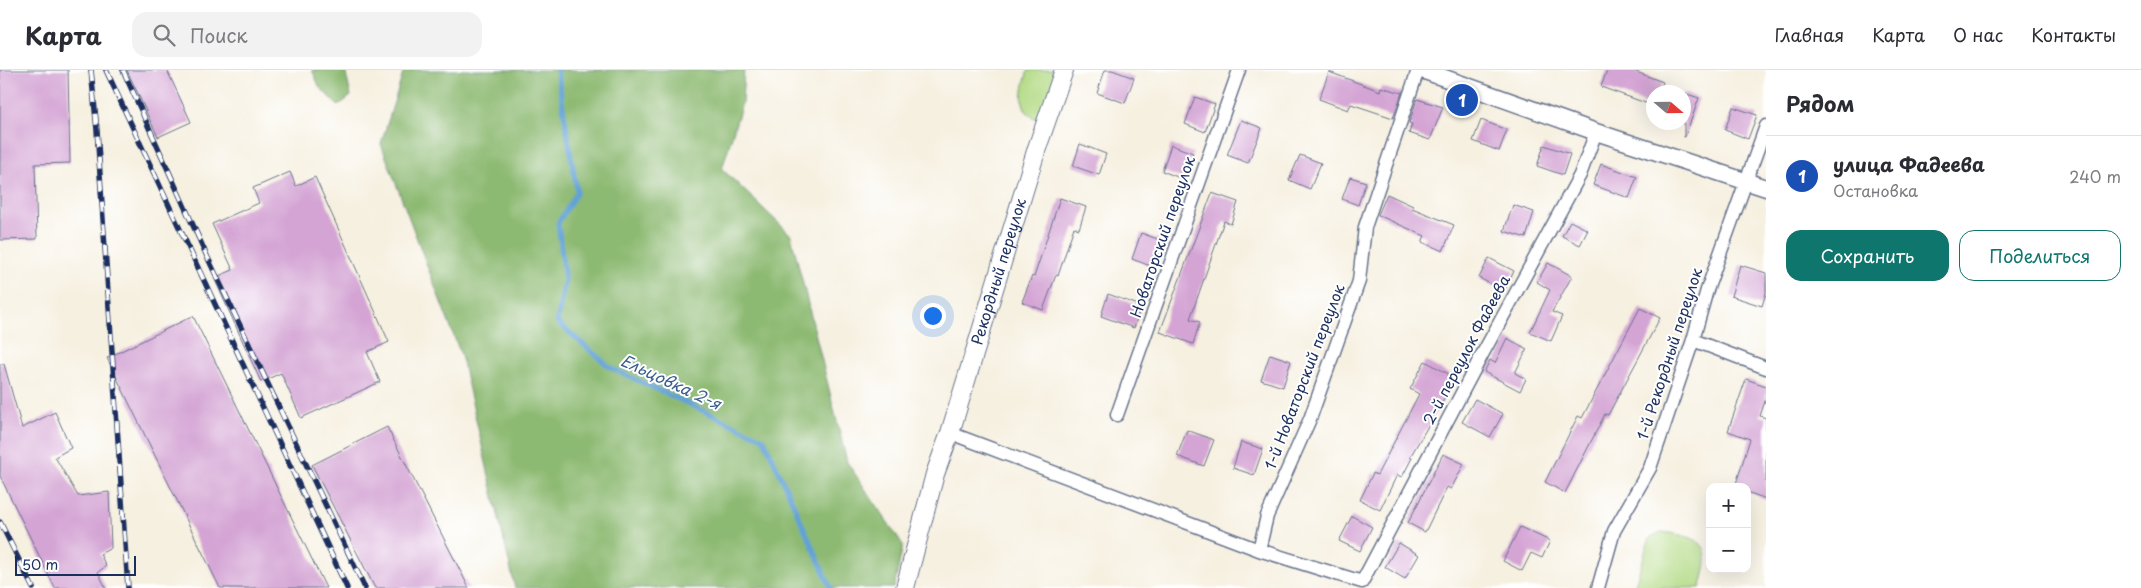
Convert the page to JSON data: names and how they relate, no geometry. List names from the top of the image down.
{
  "streets": {
    "main road": ["Рекордный переулок"],
    "street": [
      "Новаторский переулок",
      "2-й переулок Фадеева",
      "1-й Рекордный переулок",
      "1-й Новаторский переулок"
    ]
  },
  "crossings": [
    ["2-й переулок Фадеева", "1-й Новаторский переулок"]
  ],
  "water": ["Ельцовка 2-я"],
  "scale_bar": "50 m",
  "north": "right",
  "page": {
    "header": "Карта",
    "search": "Поиск",
    "nav": [
      "Главная",
      "Карта",
      "О нас",
      "Контакты"
    ],
    "heading": "Рядом",
    "pins": "1",
    "list": [
      {
        "mark": "1",
        "name": "улица Фадеева",
        "note": "Остановка",
        "value": "240 m"
      }
    ],
    "buttons": ["Сохранить", "Поделиться"],
    "map_buttons": ["+", "−"],
    "scale": "50 m"
  }
}
